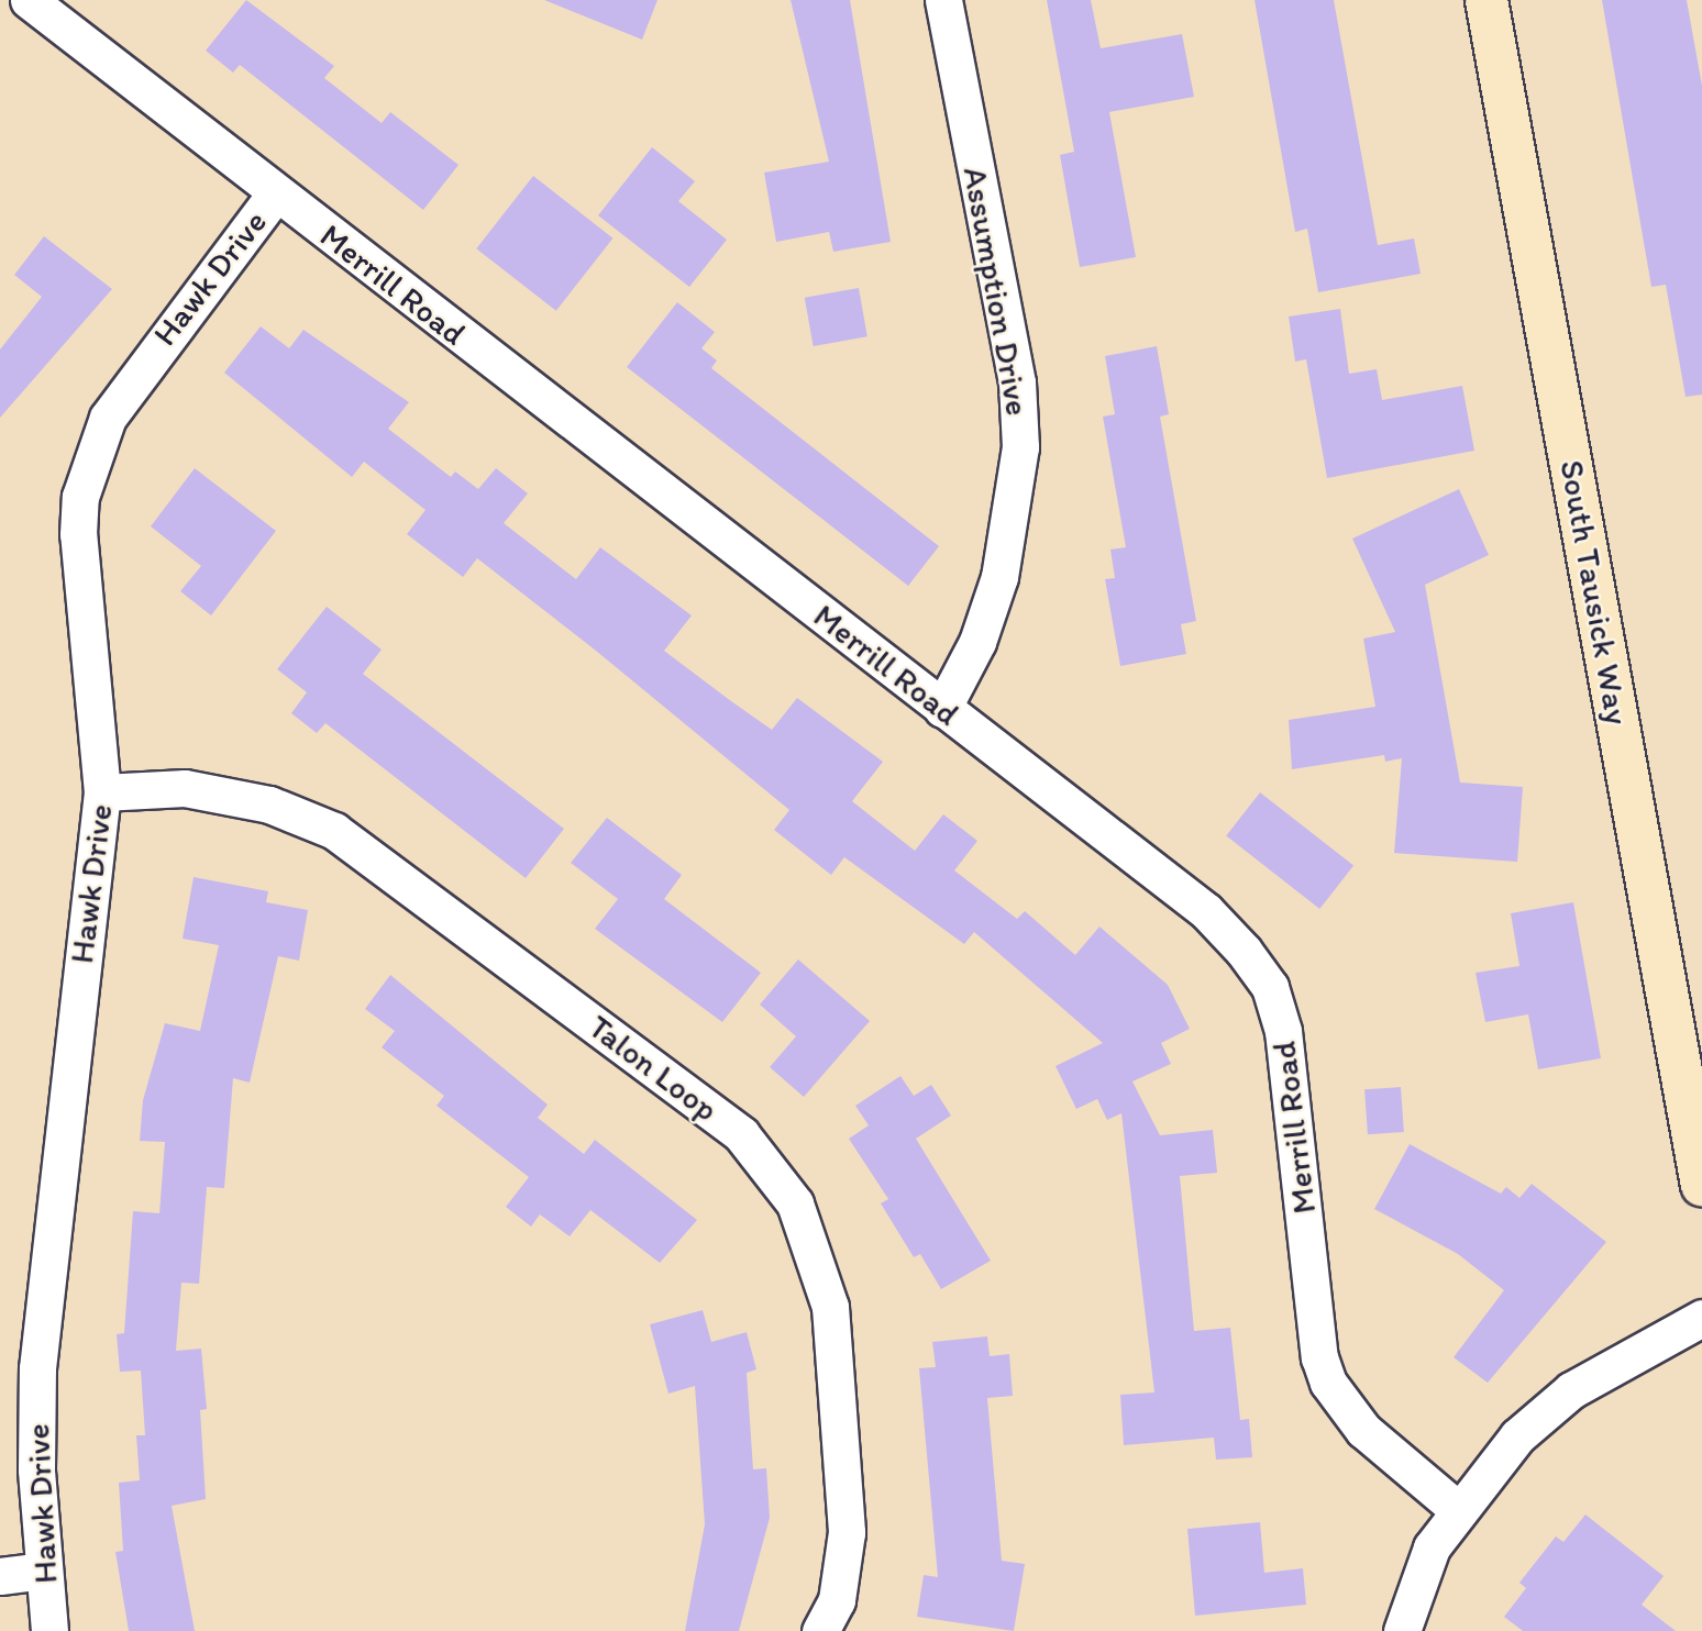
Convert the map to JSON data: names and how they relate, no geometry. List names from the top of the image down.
{
  "streets": {
    "main road": ["South Tausick Way"],
    "street": [
      "Hawk Drive",
      "Merrill Road",
      "Assumption Drive",
      "Talon Loop"
    ]
  },
  "crossings": [
    ["Hawk Drive", "Merrill Road"],
    ["Hawk Drive", "Talon Loop"],
    ["Merrill Road", "Assumption Drive"]
  ]
}
